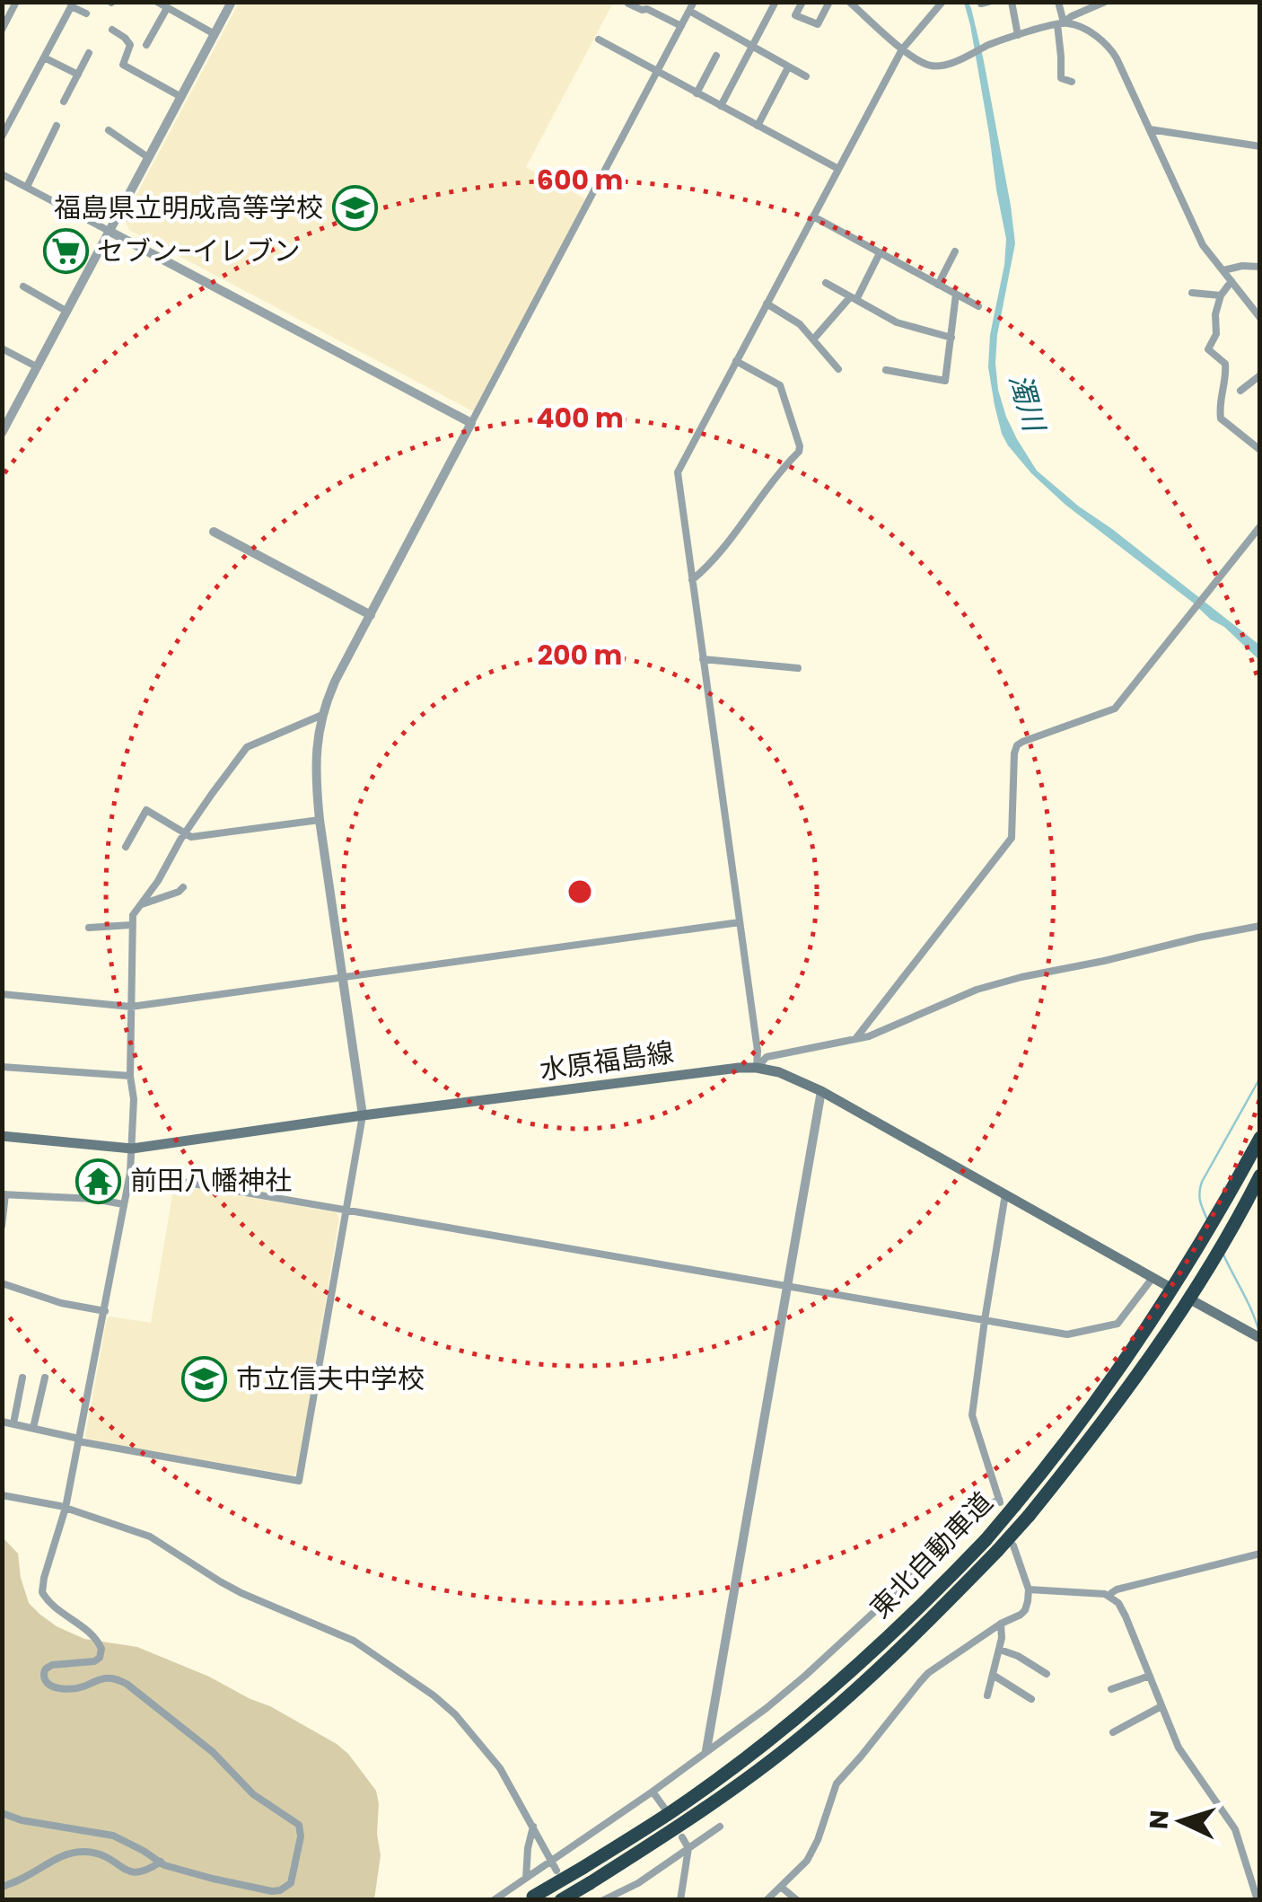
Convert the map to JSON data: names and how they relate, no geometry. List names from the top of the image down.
{
  "streets": {
    "highway": ["東北自動車道"],
    "main road": ["水原福島線"]
  },
  "water": ["濁川"],
  "places": {
    "school or university": ["福島県立明成高等学校", "市立信夫中学校"],
    "supermarket": ["セブン-イレブン"],
    "temple": ["前田八幡神社"]
  },
  "north": "left",
  "rings": ["600 m", "400 m", "200 m"]
}
